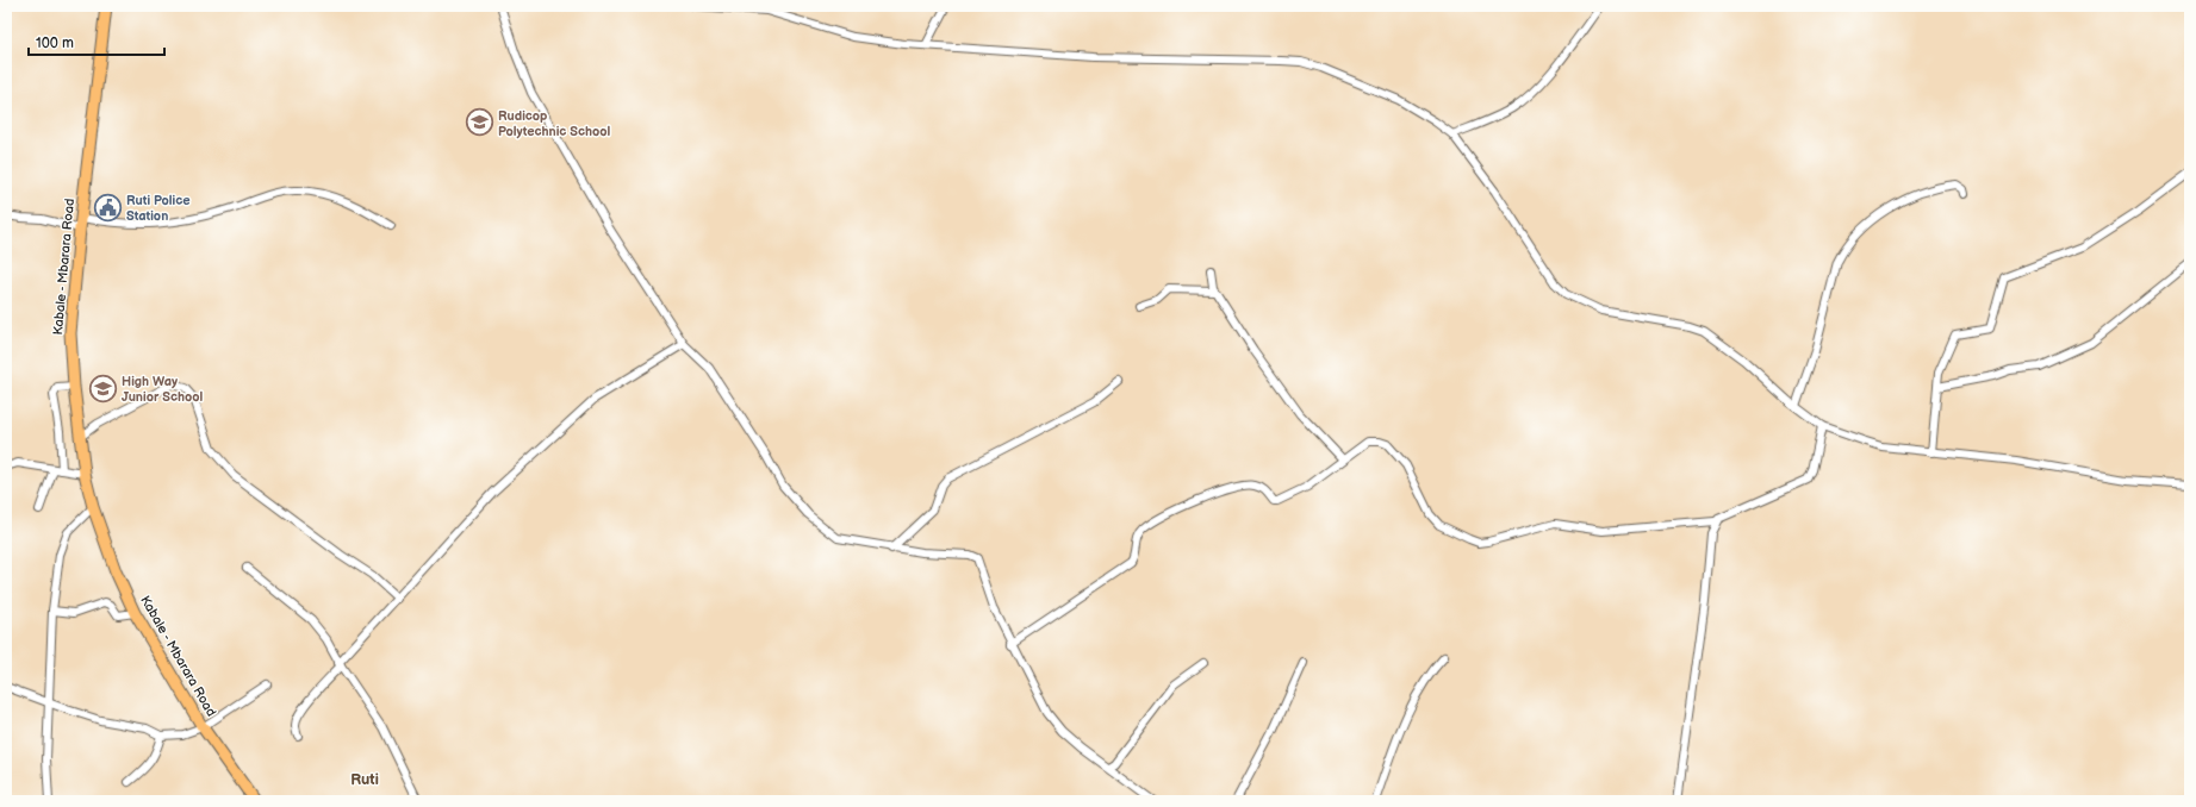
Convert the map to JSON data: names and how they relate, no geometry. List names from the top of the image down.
{
  "streets": {
    "main road": ["Kabale - Mbarara Road"]
  },
  "districts": ["Ruti"],
  "places": {
    "school or university": ["Rudicop Polytechnic School", "High Way Junior School"],
    "public building": ["Ruti Police Station"]
  },
  "scale_bar": "100 m"
}
